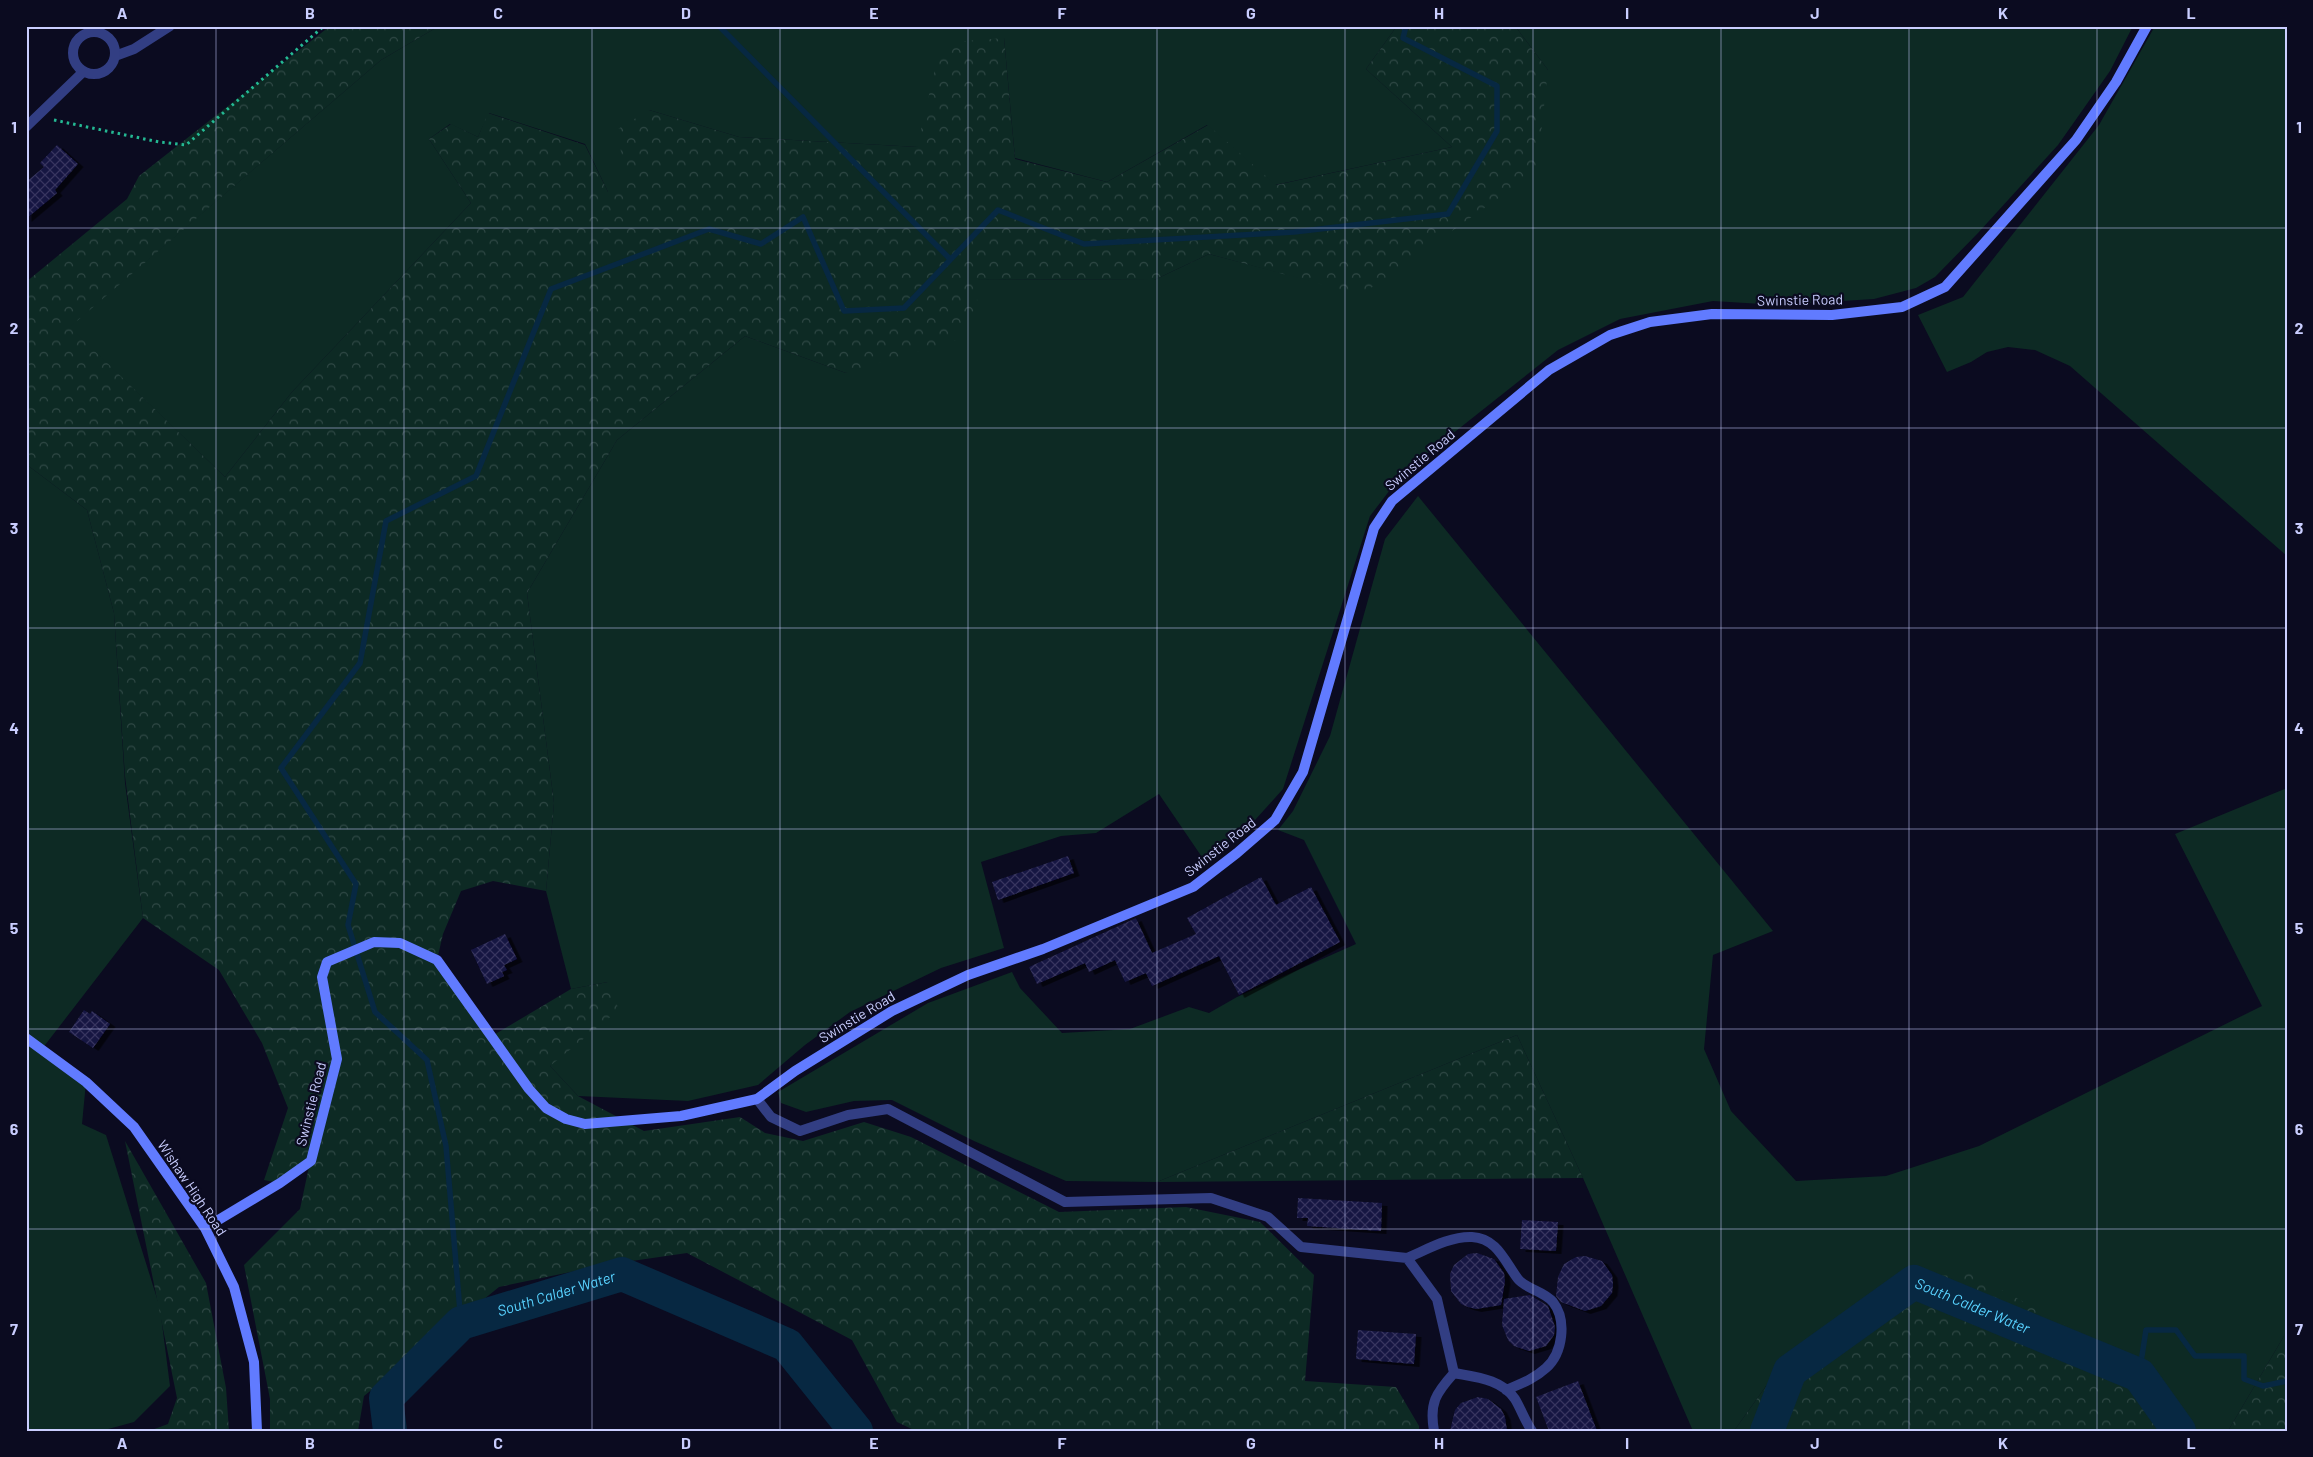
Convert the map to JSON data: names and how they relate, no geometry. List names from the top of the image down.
{
  "streets": {
    "street": ["Swinstie Road", "Wishaw High Road"]
  },
  "crossings": [
    ["Swinstie Road", "Wishaw High Road"]
  ],
  "water": ["South Calder Water"],
  "grid": {
    "columns": [
      "A",
      "B",
      "C",
      "D",
      "E",
      "F",
      "G",
      "H",
      "I",
      "J",
      "K",
      "L"
    ],
    "rows": [
      "1",
      "2",
      "3",
      "4",
      "5",
      "6",
      "7"
    ]
  }
}
